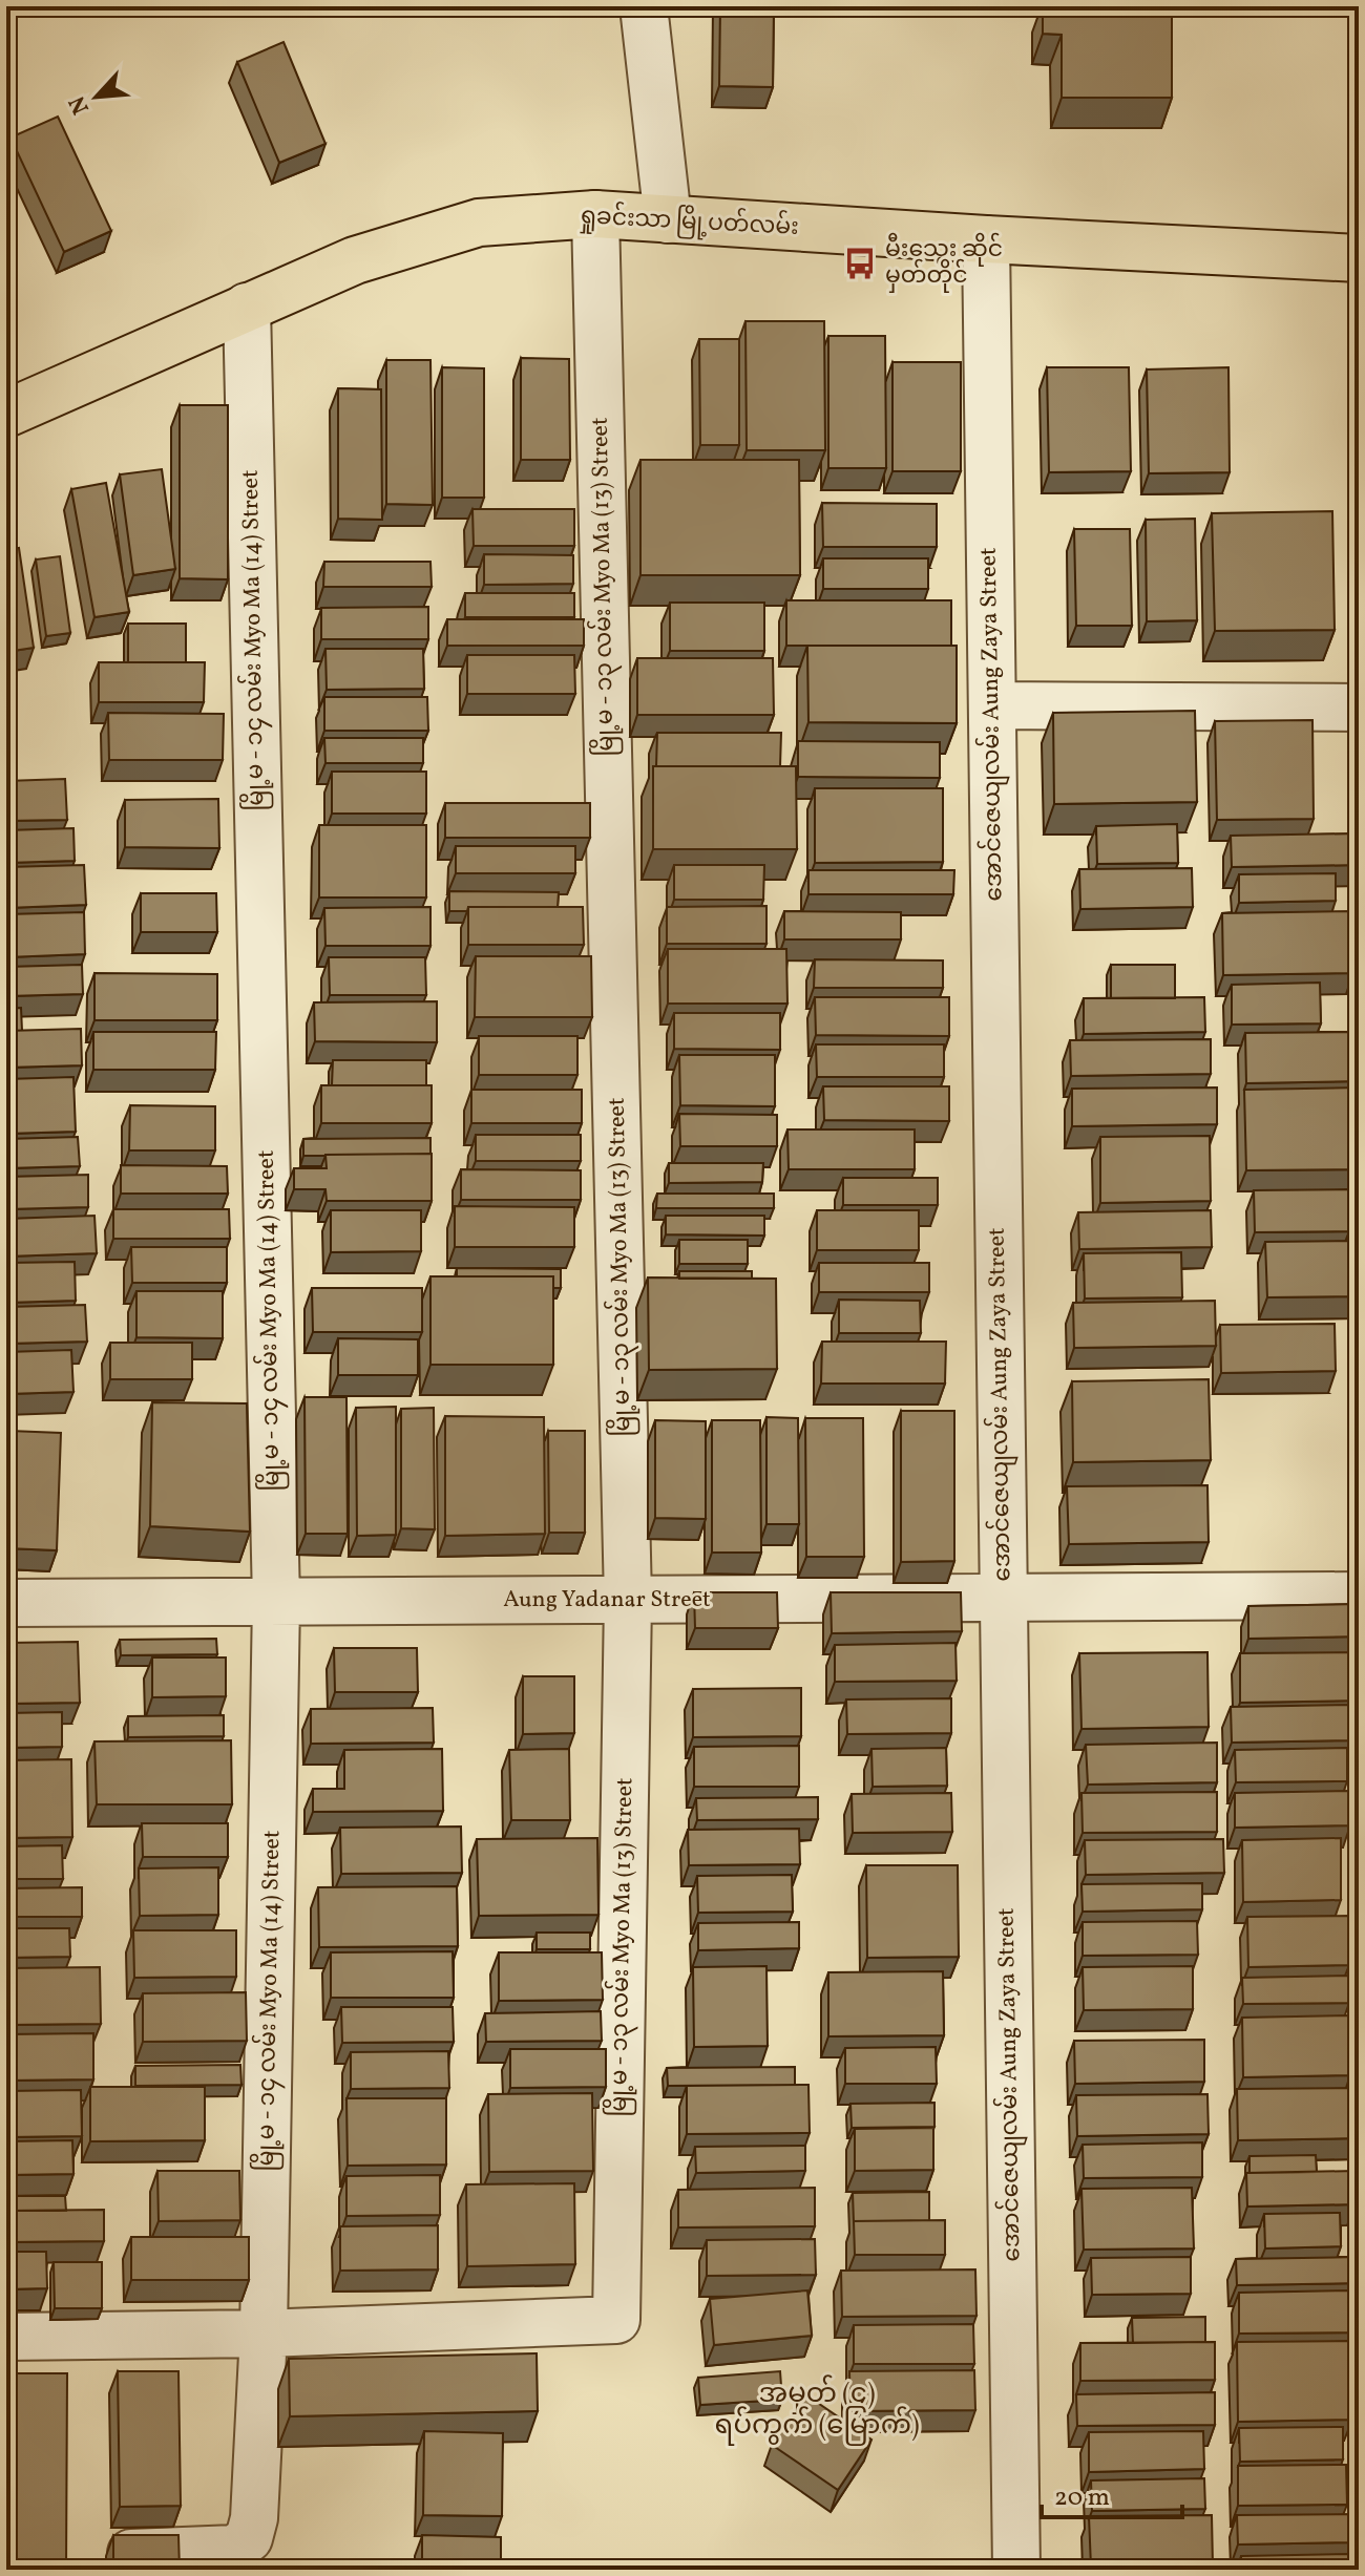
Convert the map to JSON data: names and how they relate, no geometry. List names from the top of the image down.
{
  "streets": {
    "main road": ["ရှုခင်းသာ မြို့ပတ်လမ်း"],
    "street": [
      "မြို့မ - ၁၃ လမ်း Myo Ma (13) Street",
      "မြို့မ - ၁၄ လမ်း Myo Ma (14) Street",
      "အောင်ဇေယျလမ်း Aung Zaya Street",
      "Aung Yadanar Street"
    ]
  },
  "crossings": [
    ["ရှုခင်းသာ မြို့ပတ်လမ်း", "မြို့မ - ၁၃ လမ်း Myo Ma (13) Street"],
    ["ရှုခင်းသာ မြို့ပတ်လမ်း", "မြို့မ - ၁၄ လမ်း Myo Ma (14) Street"],
    ["ရှုခင်းသာ မြို့ပတ်လမ်း", "အောင်ဇေယျလမ်း Aung Zaya Street"],
    ["မြို့မ - ၁၃ လမ်း Myo Ma (13) Street", "မြို့မ - ၁၄ လမ်း Myo Ma (14) Street"],
    ["မြို့မ - ၁၃ လမ်း Myo Ma (13) Street", "Aung Yadanar Street"],
    ["မြို့မ - ၁၄ လမ်း Myo Ma (14) Street", "Aung Yadanar Street"],
    ["အောင်ဇေယျလမ်း Aung Zaya Street", "Aung Yadanar Street"]
  ],
  "districts": ["အမှတ် (၄) ရပ်ကွက် (မြောက်)"],
  "places": {
    "bus stop": ["မီးသွေး ဆိုင် မှတ်တိုင်"]
  },
  "scale_bar": "20 m",
  "north": "bottom left"
}
